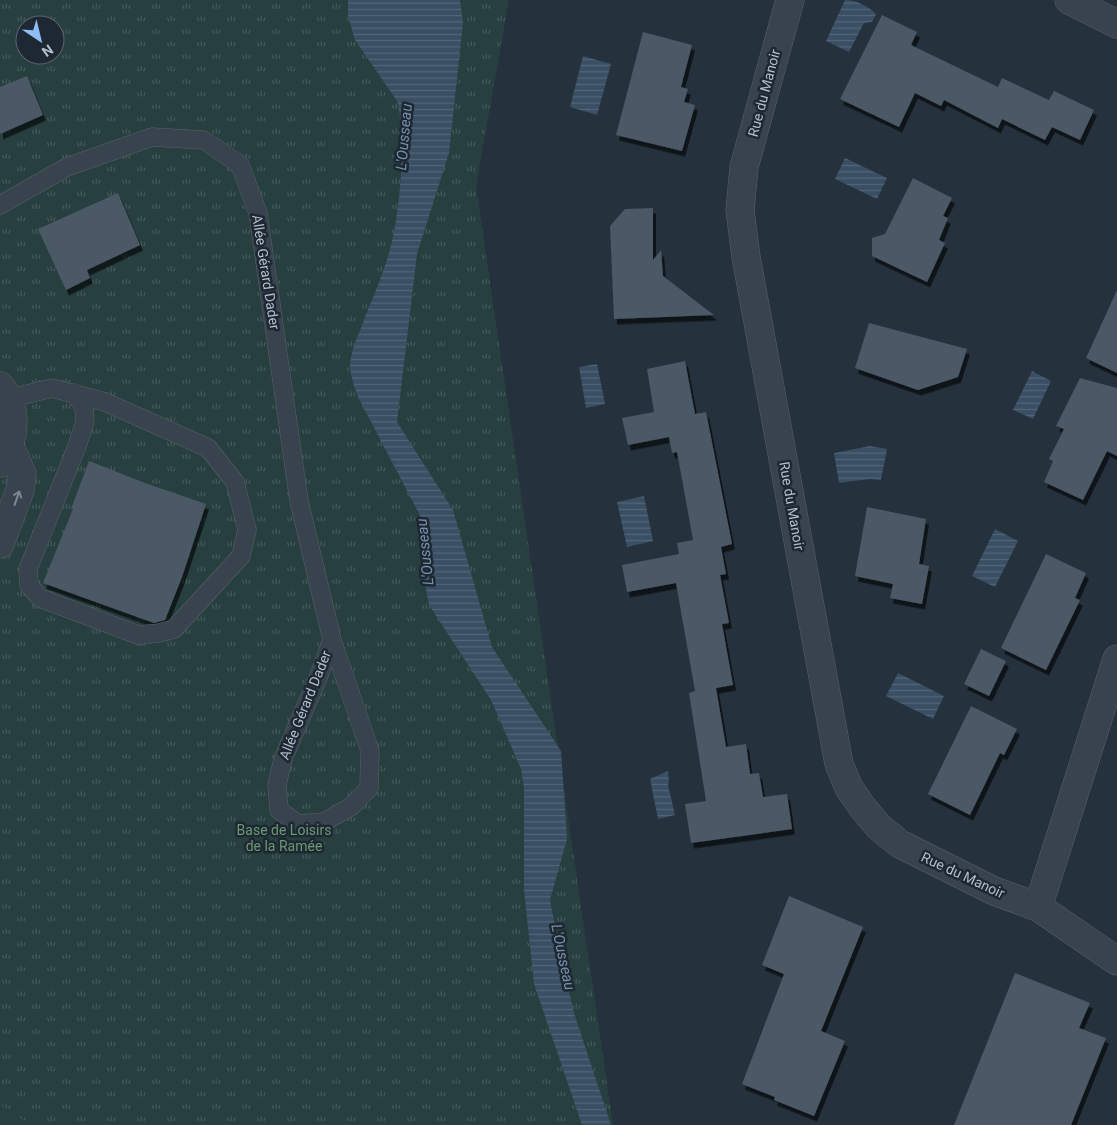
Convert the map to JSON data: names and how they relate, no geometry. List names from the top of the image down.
{
  "streets": {
    "street": ["Rue du Manoir"],
    "lane": ["Allée Gérard Dader"]
  },
  "water": ["L'Ousseau"],
  "parks": ["Base de Loisirs de la Ramée"],
  "north": "bottom right"
}
